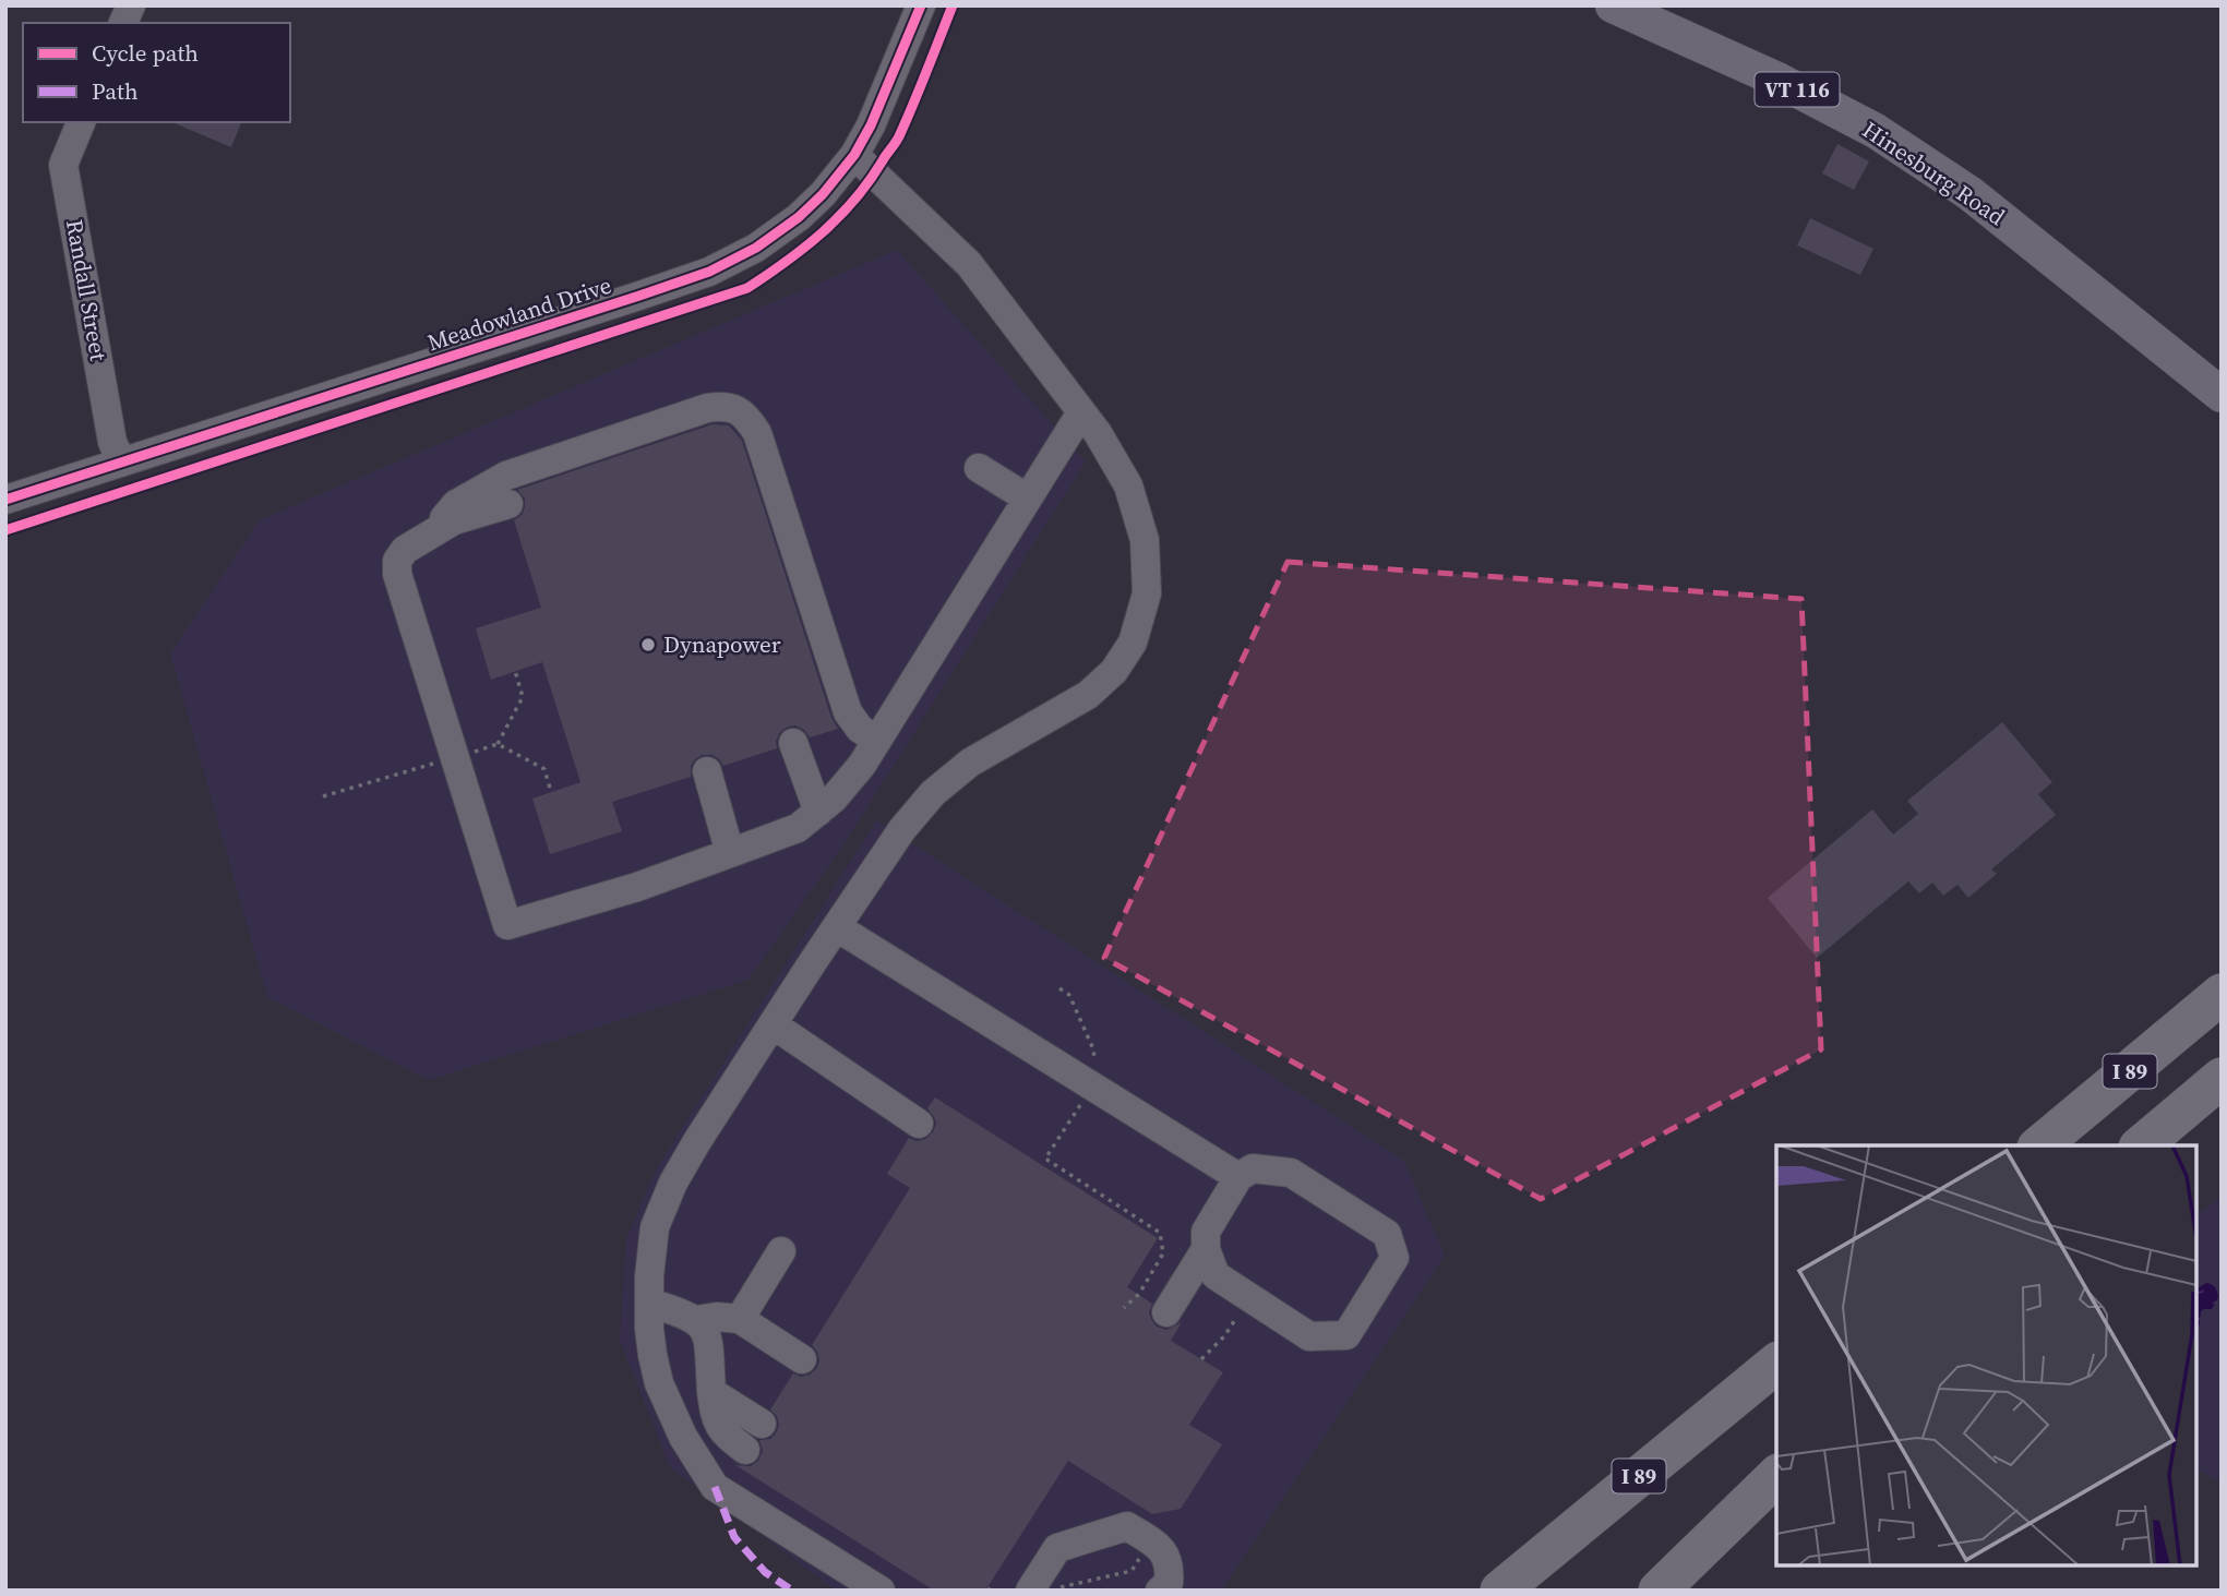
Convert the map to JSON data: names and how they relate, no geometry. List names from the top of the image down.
{
  "streets": {
    "highway": ["I 89"],
    "main road": ["VT 116", "Hinesburg Road"],
    "street": ["Randall Street", "Meadowland Drive"]
  },
  "crossings": [
    ["Randall Street", "Meadowland Drive"]
  ],
  "places": ["Dynapower"],
  "legend": ["Cycle path", "Path"]
}
